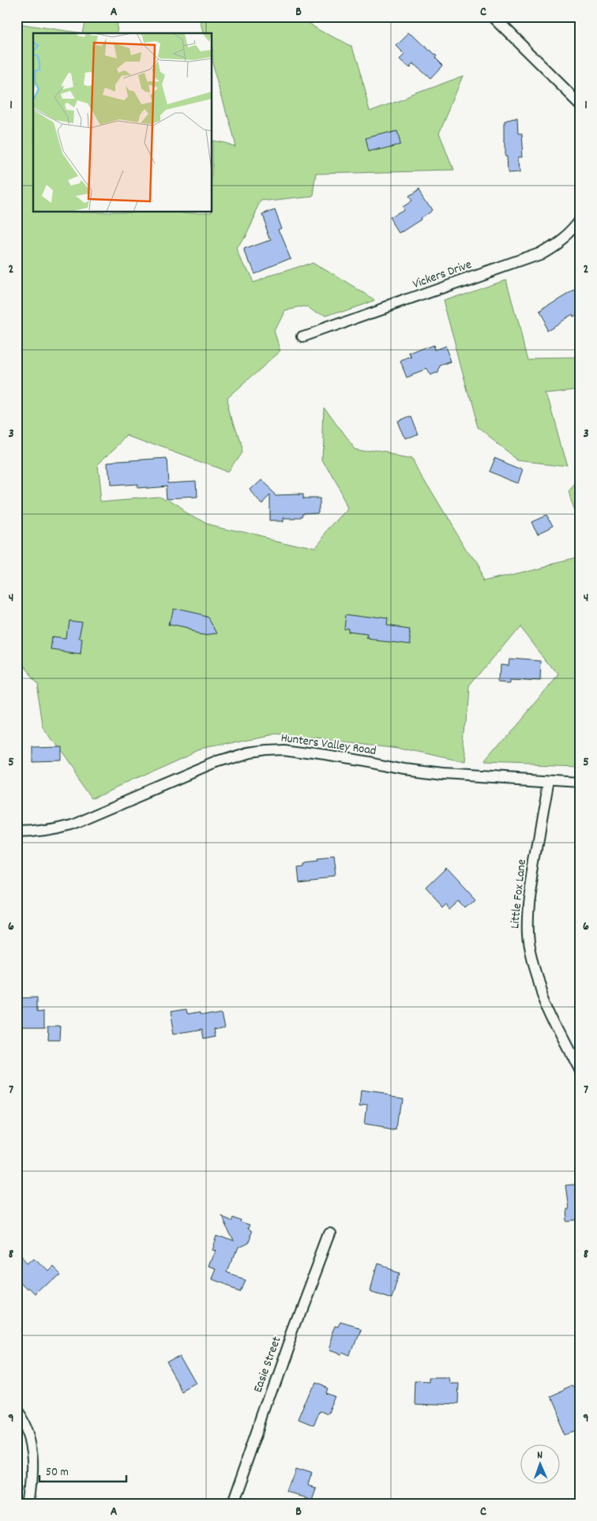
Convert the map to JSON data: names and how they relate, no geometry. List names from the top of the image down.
{
  "streets": {
    "street": [
      "Vickers Drive",
      "Hunters Valley Road",
      "Little Fox Lane",
      "Easie Street"
    ]
  },
  "crossings": [
    ["Hunters Valley Road", "Little Fox Lane"]
  ],
  "scale_bar": "50 m",
  "north": "top",
  "grid": {
    "columns": ["A", "B", "C"],
    "rows": [
      "1",
      "2",
      "3",
      "4",
      "5",
      "6",
      "7",
      "8",
      "9"
    ]
  }
}
